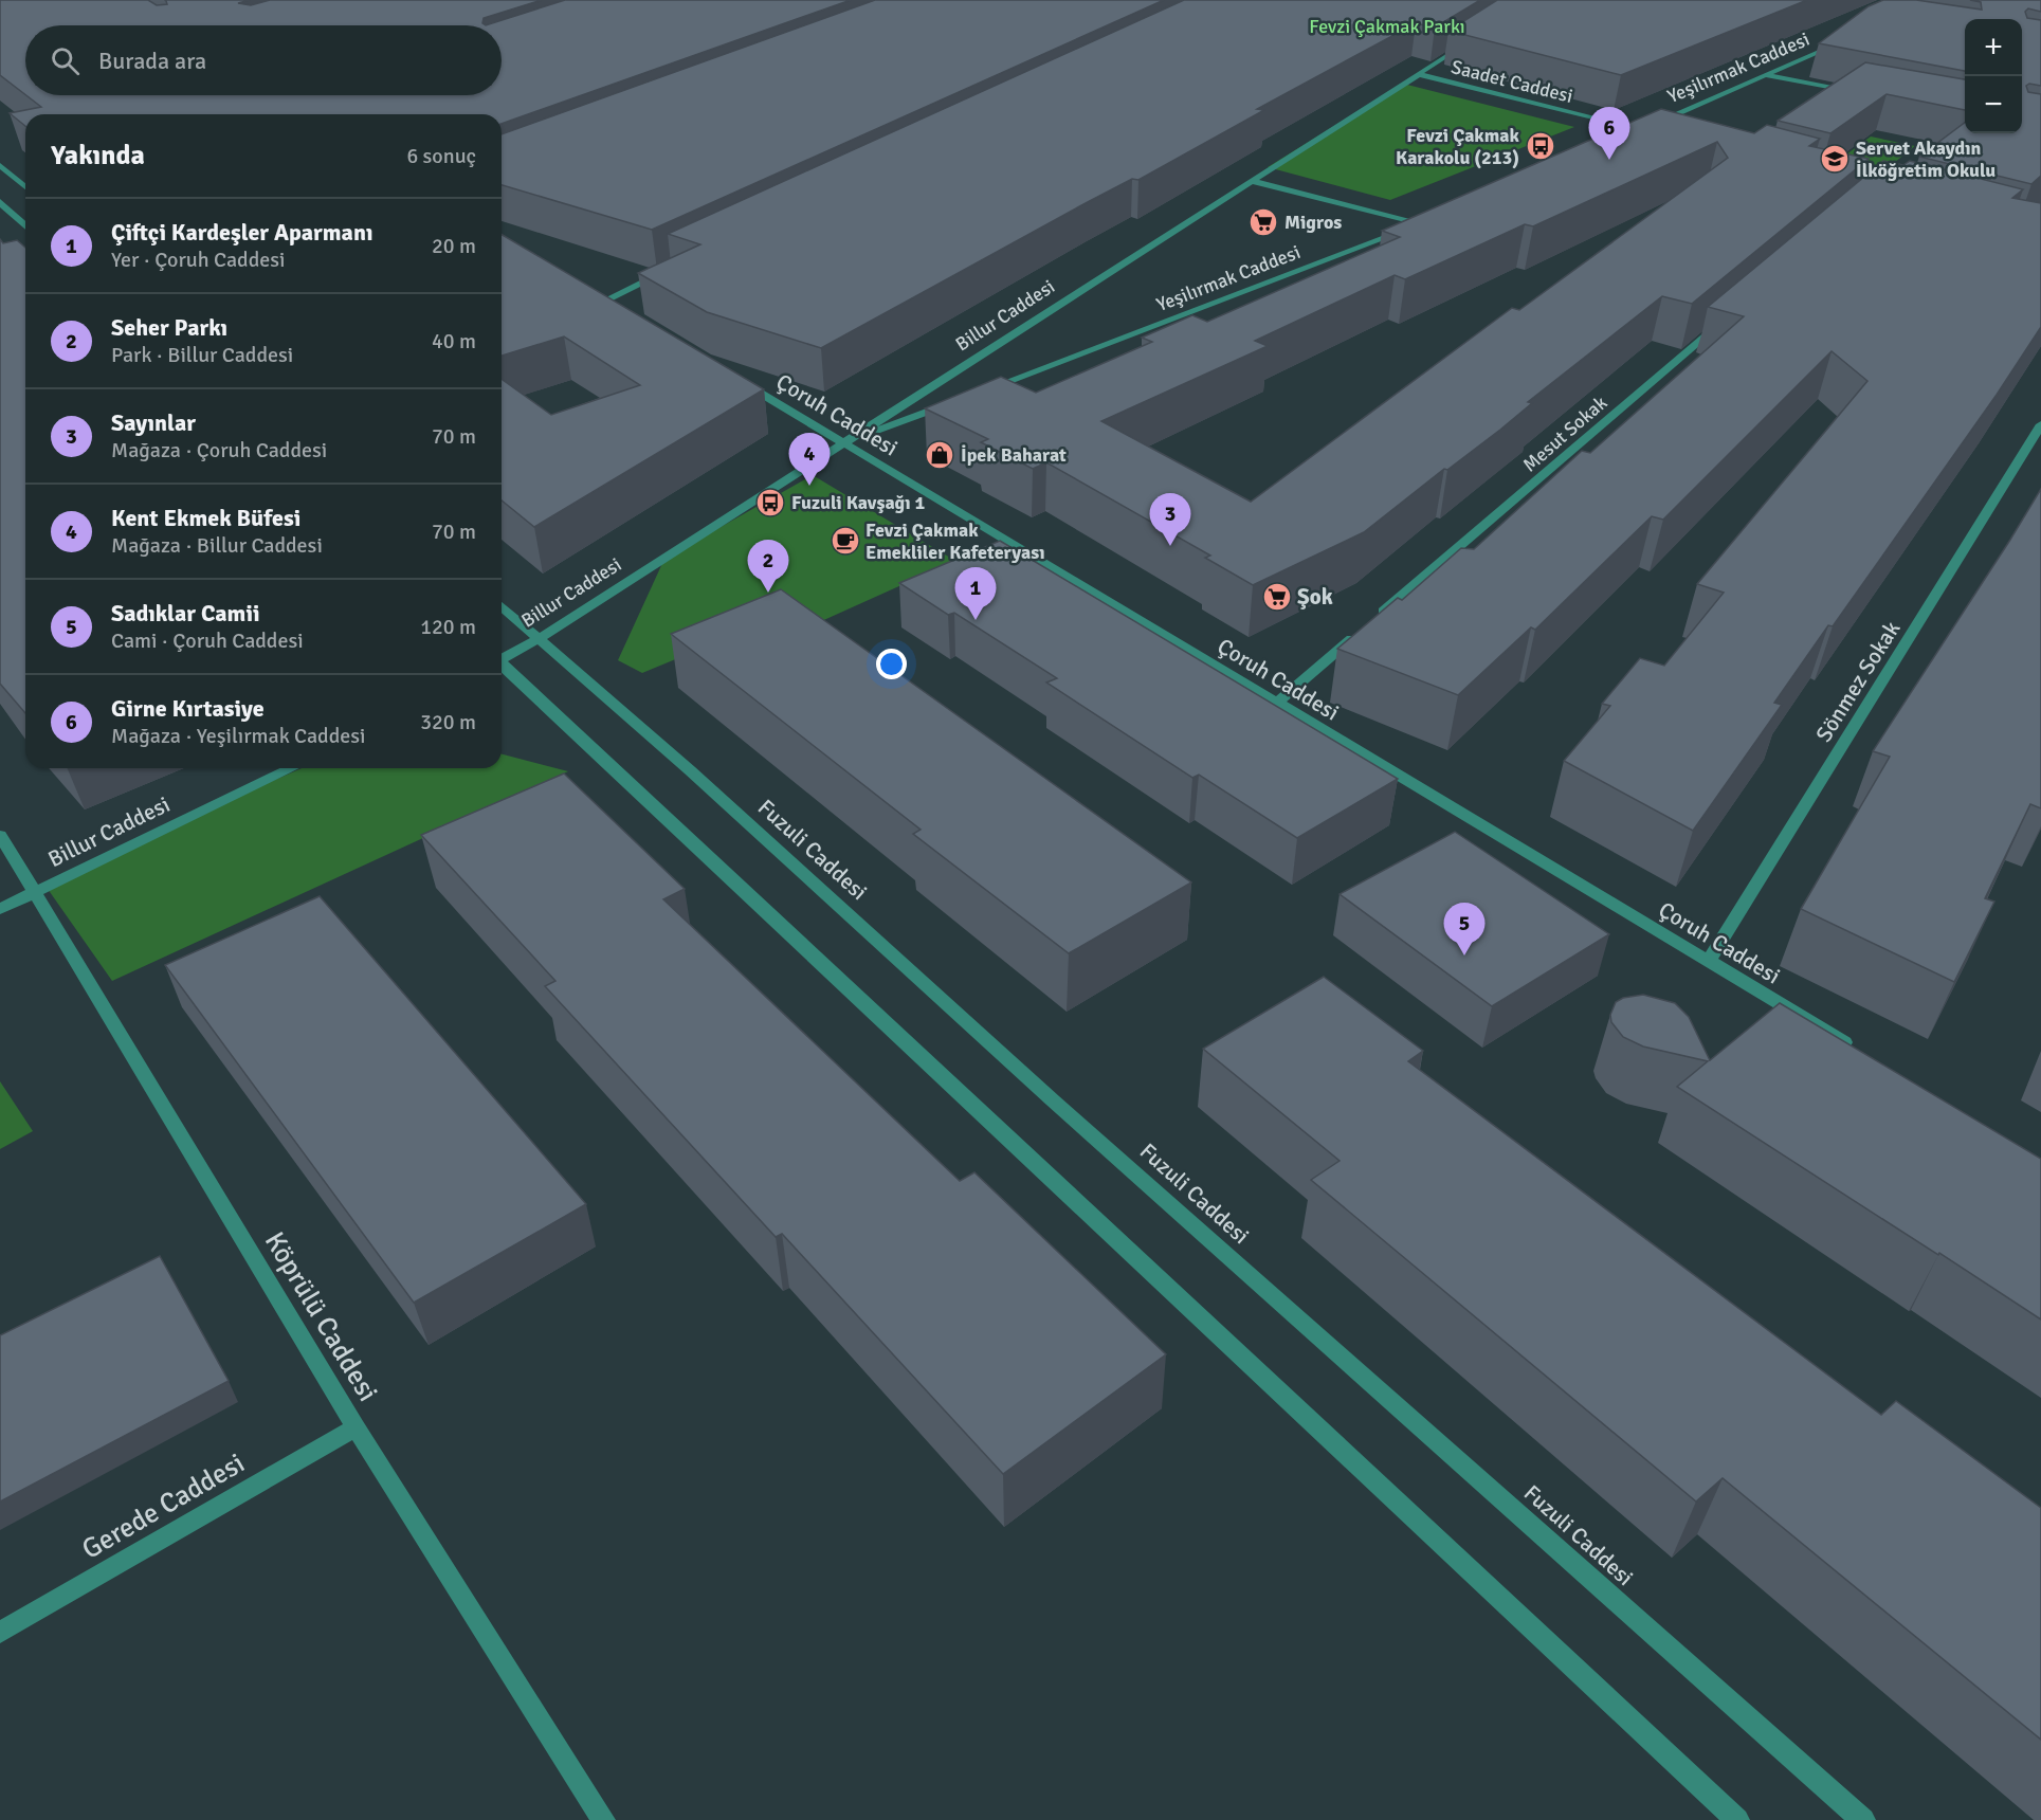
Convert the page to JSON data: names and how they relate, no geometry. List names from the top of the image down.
{
  "streets": {
    "street": [
      "Yeşilırmak Caddesi",
      "Saadet Caddesi",
      "Billur Caddesi",
      "Çoruh Caddesi",
      "Mesut Sokak",
      "Sönmez Sokak",
      "Fuzuli Caddesi",
      "Köprülü Caddesi",
      "Gerede Caddesi"
    ]
  },
  "crossings": [
    ["Yeşilırmak Caddesi", "Saadet Caddesi"],
    ["Saadet Caddesi", "Billur Caddesi"],
    ["Billur Caddesi", "Çoruh Caddesi"],
    ["Billur Caddesi", "Fuzuli Caddesi"],
    ["Billur Caddesi", "Köprülü Caddesi"],
    ["Çoruh Caddesi", "Sönmez Sokak"],
    ["Köprülü Caddesi", "Gerede Caddesi"]
  ],
  "parks": ["Fevzi Çakmak Parkı"],
  "places": {
    "bus stop": ["Fevzi Çakmak Karakolu (213)", "Fuzuli Kavşağı 1"],
    "school or university": ["Servet Akaydın İlköğretim Okulu"],
    "supermarket": ["Migros", "Şok"],
    "shop": ["İpek Baharat"],
    "cafe": ["Fevzi Çakmak Emekliler Kafeteryası"]
  },
  "page": {
    "map_buttons": ["+", "−"],
    "search": "Burada ara",
    "pins": [
      "6",
      "4",
      "3",
      "2",
      "1",
      "5"
    ],
    "heading": ["Yakında", "6 sonuç"],
    "list": [
      {
        "mark": "1",
        "name": "Çiftçi Kardeşler Aparmanı",
        "note": "Yer · Çoruh Caddesi",
        "value": "20 m"
      },
      {
        "mark": "2",
        "name": "Seher Parkı",
        "note": "Park · Billur Caddesi",
        "value": "40 m"
      },
      {
        "mark": "3",
        "name": "Sayınlar",
        "note": "Mağaza · Çoruh Caddesi",
        "value": "70 m"
      },
      {
        "mark": "4",
        "name": "Kent Ekmek Büfesi",
        "note": "Mağaza · Billur Caddesi",
        "value": "70 m"
      },
      {
        "mark": "5",
        "name": "Sadıklar Camii",
        "note": "Cami · Çoruh Caddesi",
        "value": "120 m"
      },
      {
        "mark": "6",
        "name": "Girne Kırtasiye",
        "note": "Mağaza · Yeşilırmak Caddesi",
        "value": "320 m"
      }
    ]
  }
}
